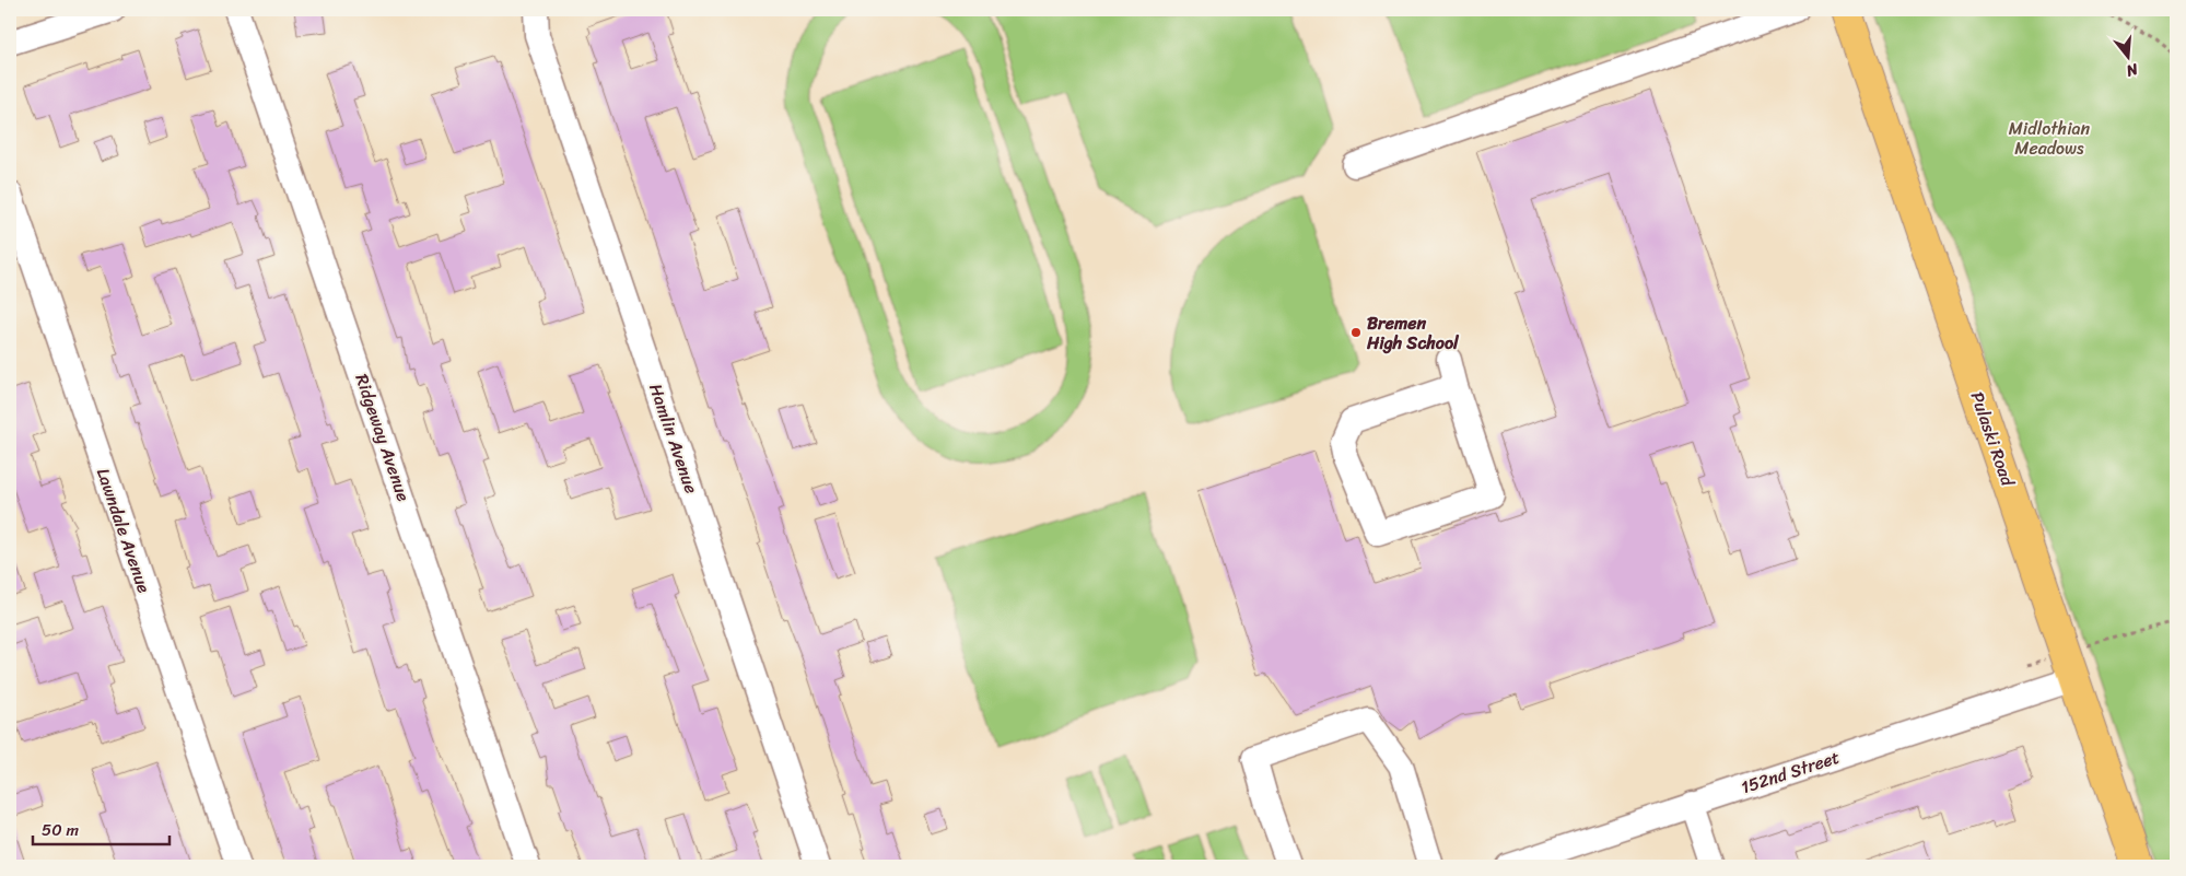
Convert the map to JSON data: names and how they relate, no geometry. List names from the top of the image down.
{
  "streets": {
    "main road": ["Pulaski Road"],
    "street": [
      "Ridgeway Avenue",
      "Hamlin Avenue",
      "Lawndale Avenue",
      "152nd Street"
    ]
  },
  "crossings": [
    ["Pulaski Road", "152nd Street"]
  ],
  "parks": ["Midlothian Meadows"],
  "places": ["Bremen High School"],
  "scale_bar": "50 m",
  "north": "bottom"
}
